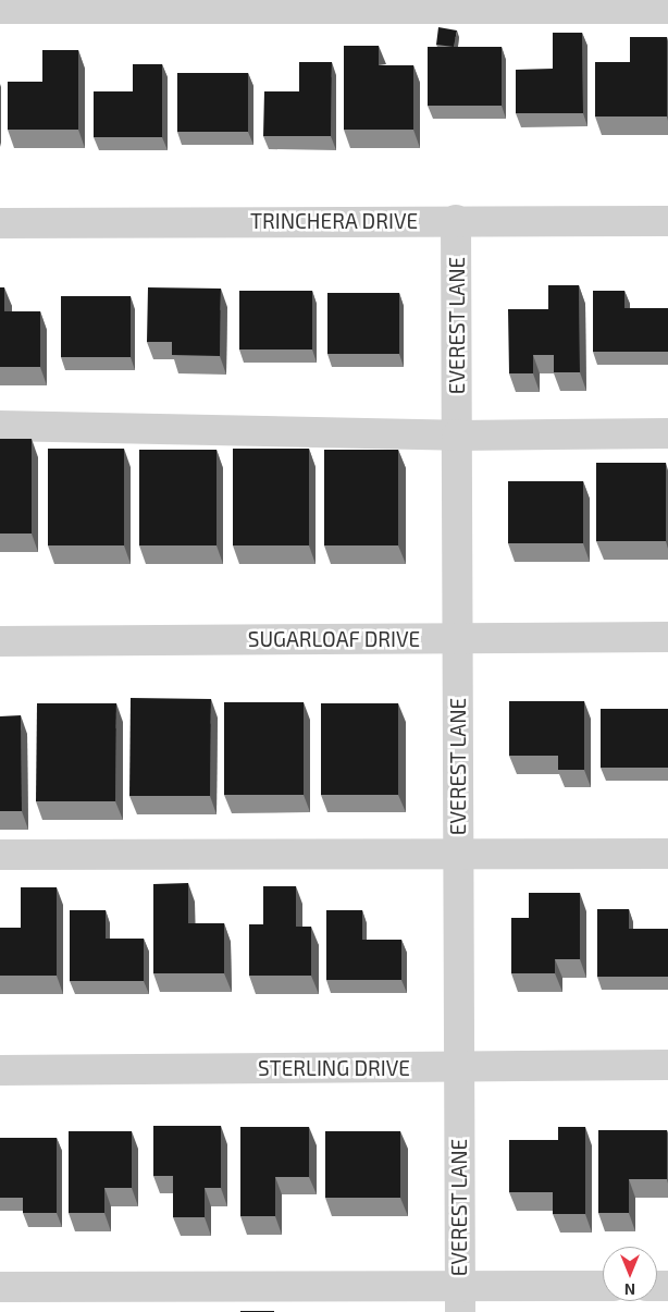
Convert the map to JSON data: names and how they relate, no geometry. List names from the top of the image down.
{
  "streets": {
    "street": [
      "TRINCHERA DRIVE",
      "EVEREST LANE",
      "SUGARLOAF DRIVE",
      "STERLING DRIVE"
    ]
  },
  "crossings": [
    ["TRINCHERA DRIVE", "EVEREST LANE"],
    ["EVEREST LANE", "SUGARLOAF DRIVE"],
    ["EVEREST LANE", "STERLING DRIVE"]
  ],
  "north": "bottom"
}
